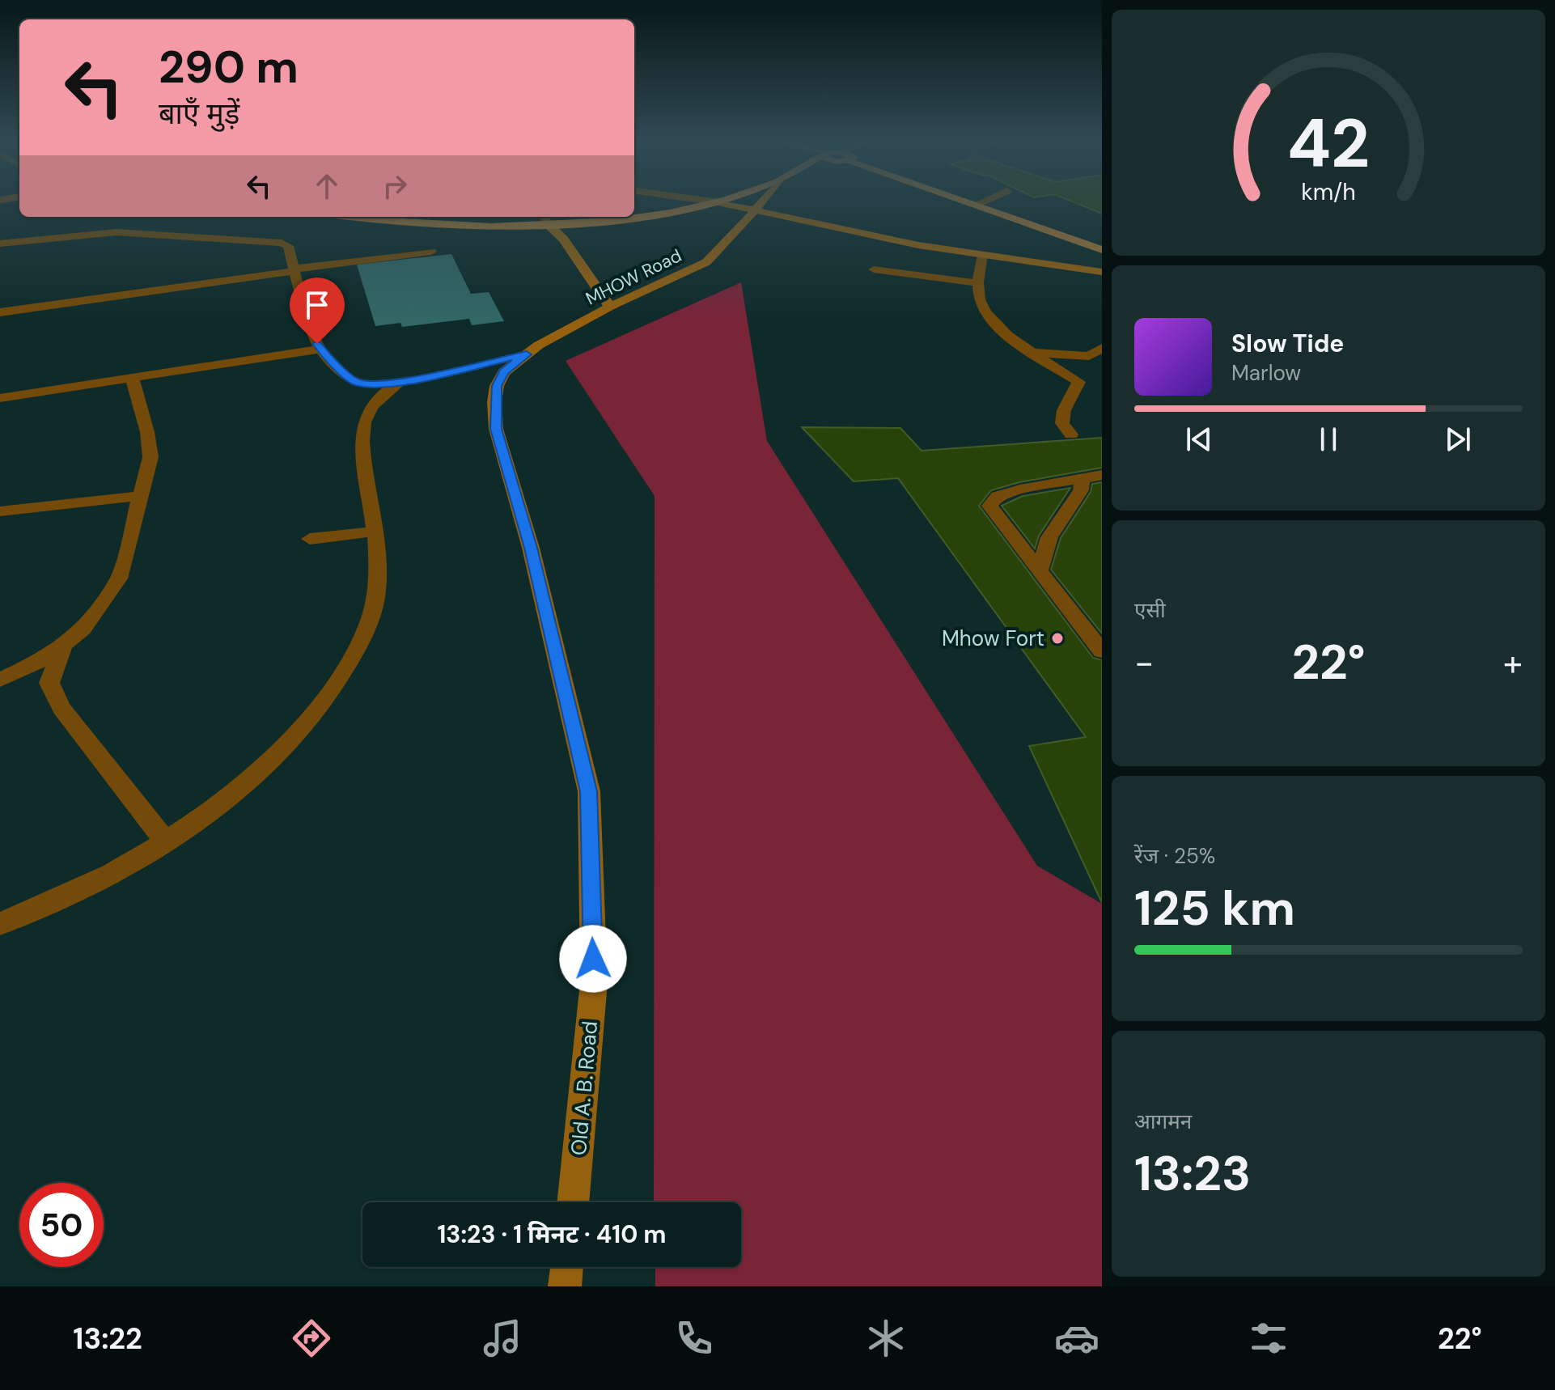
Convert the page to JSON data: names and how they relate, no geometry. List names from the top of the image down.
{
  "streets": {
    "main road": ["MHOW Road", "Old A. B. Road"]
  },
  "crossings": [
    ["MHOW Road", "Old A. B. Road"]
  ],
  "places": ["Mhow Fort"],
  "page": {
    "turn": ["290 m", "बाएँ मुड़ें"],
    "song": ["Slow Tide", "Marlow"],
    "tile": [
      "एसी",
      ["रेंज · 25%", "125 km"],
      ["आगमन", "13:23"]
    ],
    "heat": ["−", "22°", "+"],
    "limit": "50",
    "trip": "13:23 · 1 मिनट · 410 m",
    "tabs": ["13:22", "22°"],
    "gauge": ["42", "km/h"]
  }
}
